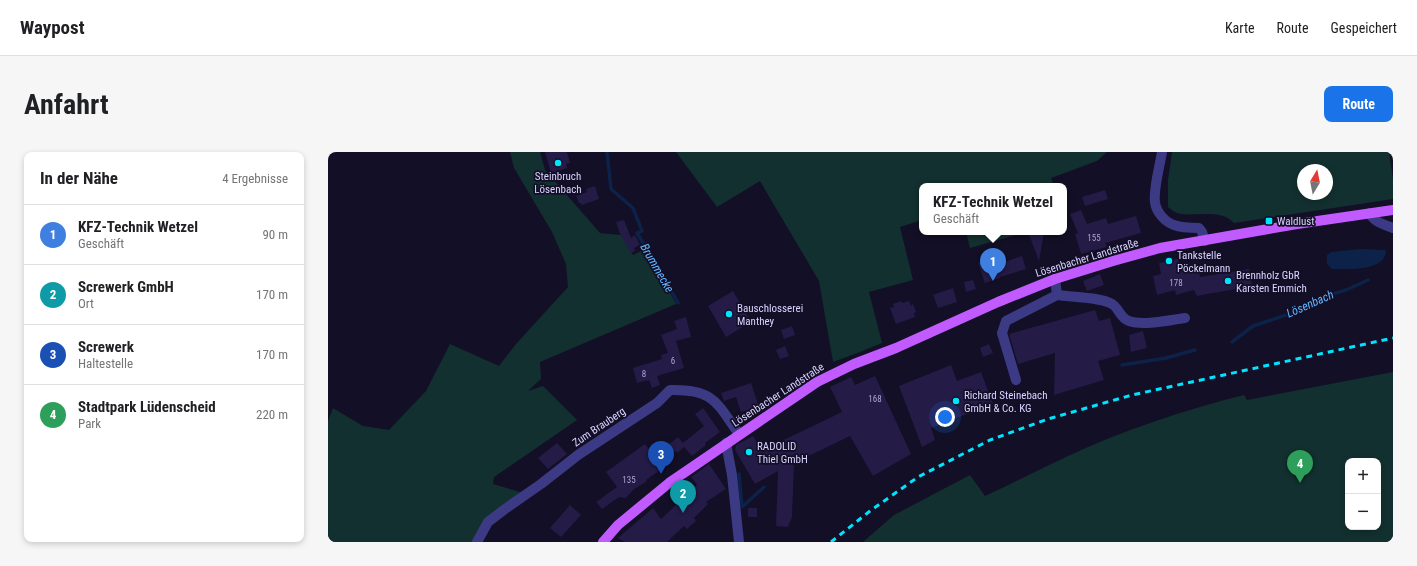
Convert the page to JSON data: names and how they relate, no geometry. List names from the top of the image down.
{
  "streets": {
    "main road": ["Lösenbacher Landstraße"],
    "street": ["Zum Brauberg"]
  },
  "crossings": [
    ["Lösenbacher Landstraße", "Zum Brauberg"]
  ],
  "water": ["Brummecke", "Lösenbach"],
  "places": {
    "other": [
      "Steinbruch Lösenbach",
      "Tankstelle Pöckelmann",
      "Brennholz GbR Karsten Emmich",
      "Bauschlosserei Manthey",
      "Richard Steinebach GmbH & Co. KG",
      "RADOLID Thiel GmbH"
    ],
    "transit": ["Waldlust"]
  },
  "house_numbers": [
    "155",
    "178",
    "6",
    "8",
    "168",
    "135"
  ],
  "north": "top",
  "page": {
    "header": "Waypost",
    "nav": ["Karte", "Route", "Gespeichert"],
    "buttons": "Route",
    "title": "Anfahrt",
    "heading": ["In der Nähe", "4 Ergebnisse"],
    "popup": ["KFZ-Technik Wetzel", "Geschäft"],
    "list": [
      {
        "mark": "1",
        "name": "KFZ-Technik Wetzel",
        "note": "Geschäft",
        "value": "90 m"
      },
      {
        "mark": "2",
        "name": "Screwerk GmbH",
        "note": "Ort",
        "value": "170 m"
      },
      {
        "mark": "3",
        "name": "Screwerk",
        "note": "Haltestelle",
        "value": "170 m"
      },
      {
        "mark": "4",
        "name": "Stadtpark Lüdenscheid",
        "note": "Park",
        "value": "220 m"
      }
    ],
    "pins": [
      "1",
      "3",
      "4",
      "2"
    ],
    "map_buttons": ["+", "−"]
  }
}
